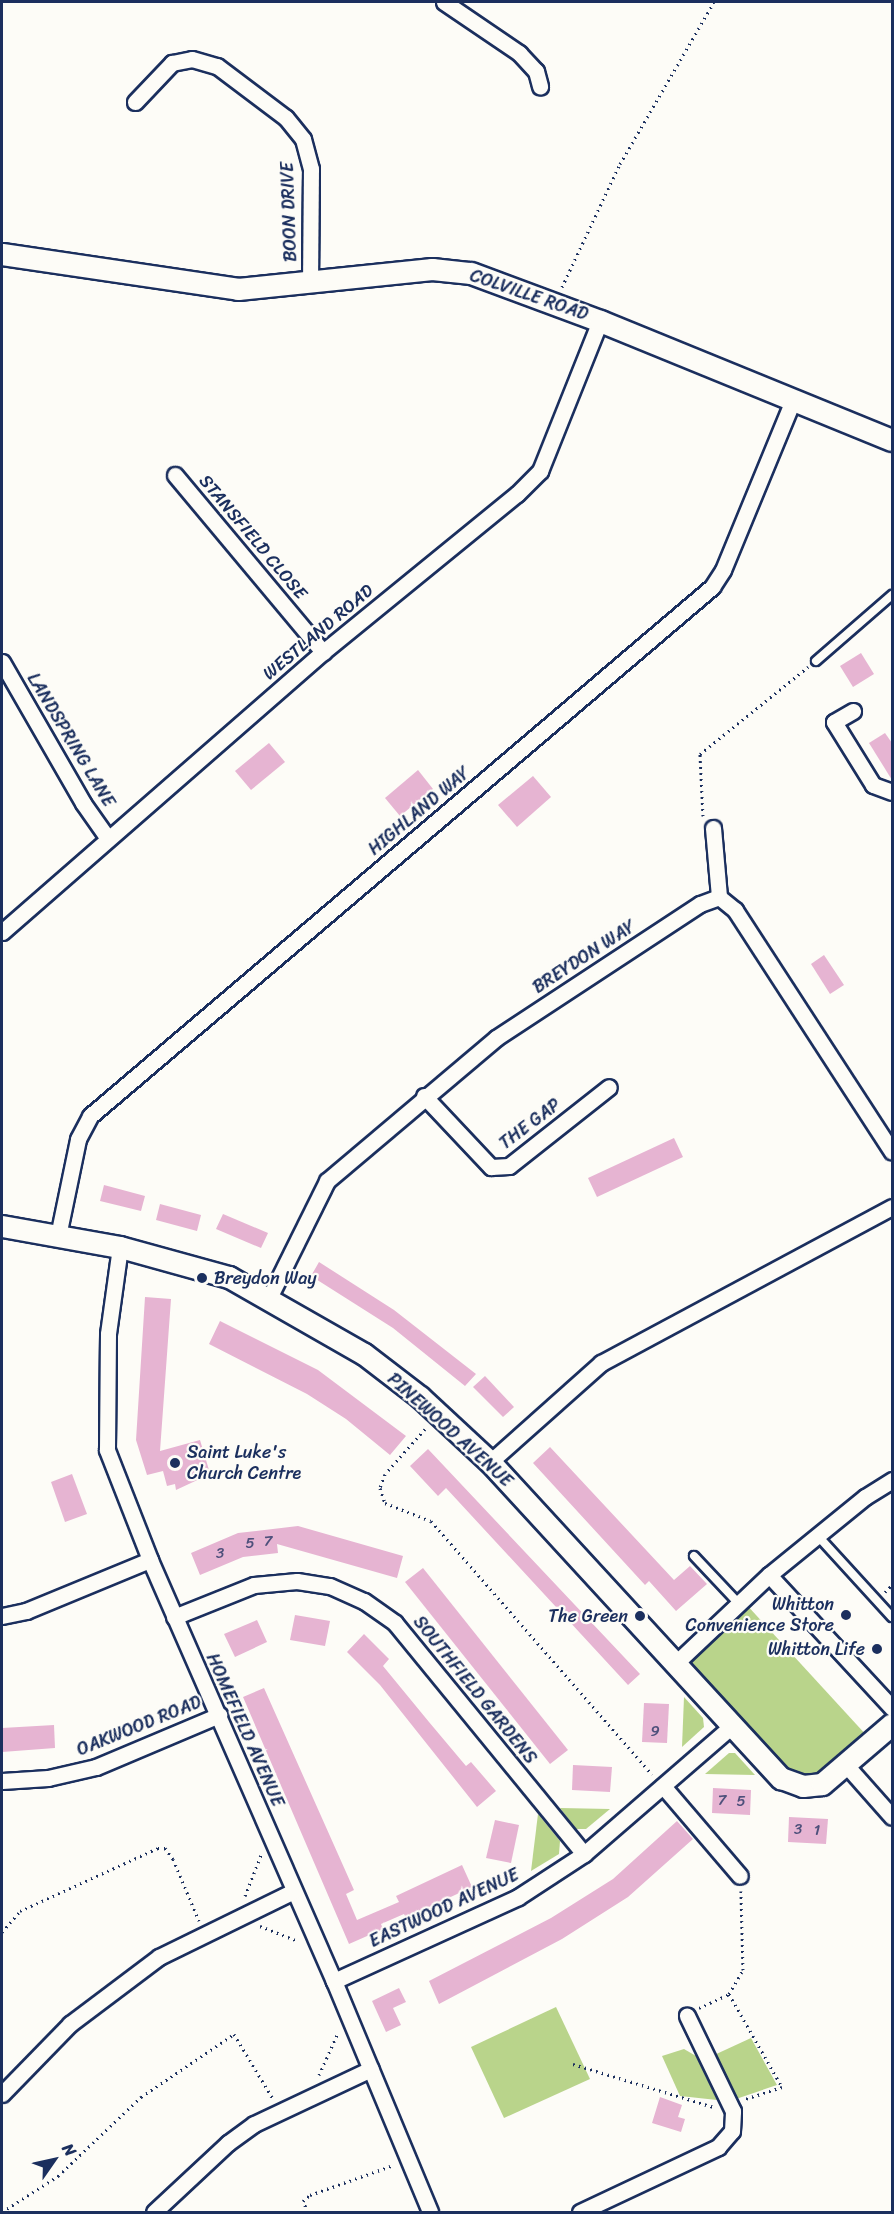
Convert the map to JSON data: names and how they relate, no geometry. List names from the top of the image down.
{
  "streets": {
    "street": [
      "BOON DRIVE",
      "COLVILLE ROAD",
      "STANSFIELD CLOSE",
      "WESTLAND ROAD",
      "LANDSPRING LANE",
      "HIGHLAND WAY",
      "BREYDON WAY",
      "THE GAP",
      "PINEWOOD AVENUE",
      "SOUTHFIELD GARDENS",
      "OAKWOOD ROAD",
      "HOMEFIELD AVENUE",
      "EASTWOOD AVENUE"
    ]
  },
  "crossings": [
    ["BOON DRIVE", "COLVILLE ROAD"],
    ["COLVILLE ROAD", "WESTLAND ROAD"],
    ["COLVILLE ROAD", "HIGHLAND WAY"],
    ["STANSFIELD CLOSE", "WESTLAND ROAD"],
    ["WESTLAND ROAD", "LANDSPRING LANE"],
    ["HIGHLAND WAY", "PINEWOOD AVENUE"],
    ["BREYDON WAY", "THE GAP"],
    ["BREYDON WAY", "PINEWOOD AVENUE"],
    ["PINEWOOD AVENUE", "HOMEFIELD AVENUE"],
    ["PINEWOOD AVENUE", "EASTWOOD AVENUE"],
    ["SOUTHFIELD GARDENS", "HOMEFIELD AVENUE"],
    ["SOUTHFIELD GARDENS", "EASTWOOD AVENUE"],
    ["OAKWOOD ROAD", "HOMEFIELD AVENUE"],
    ["HOMEFIELD AVENUE", "EASTWOOD AVENUE"]
  ],
  "places": [
    "Breydon Way",
    "Saint Luke's Church Centre",
    "Whitton Convenience Store",
    "The Green",
    "Whitton Life"
  ],
  "house_numbers": [
    "7",
    "5",
    "3",
    "9",
    "7",
    "5",
    "3",
    "1"
  ],
  "north": "top right"
}
